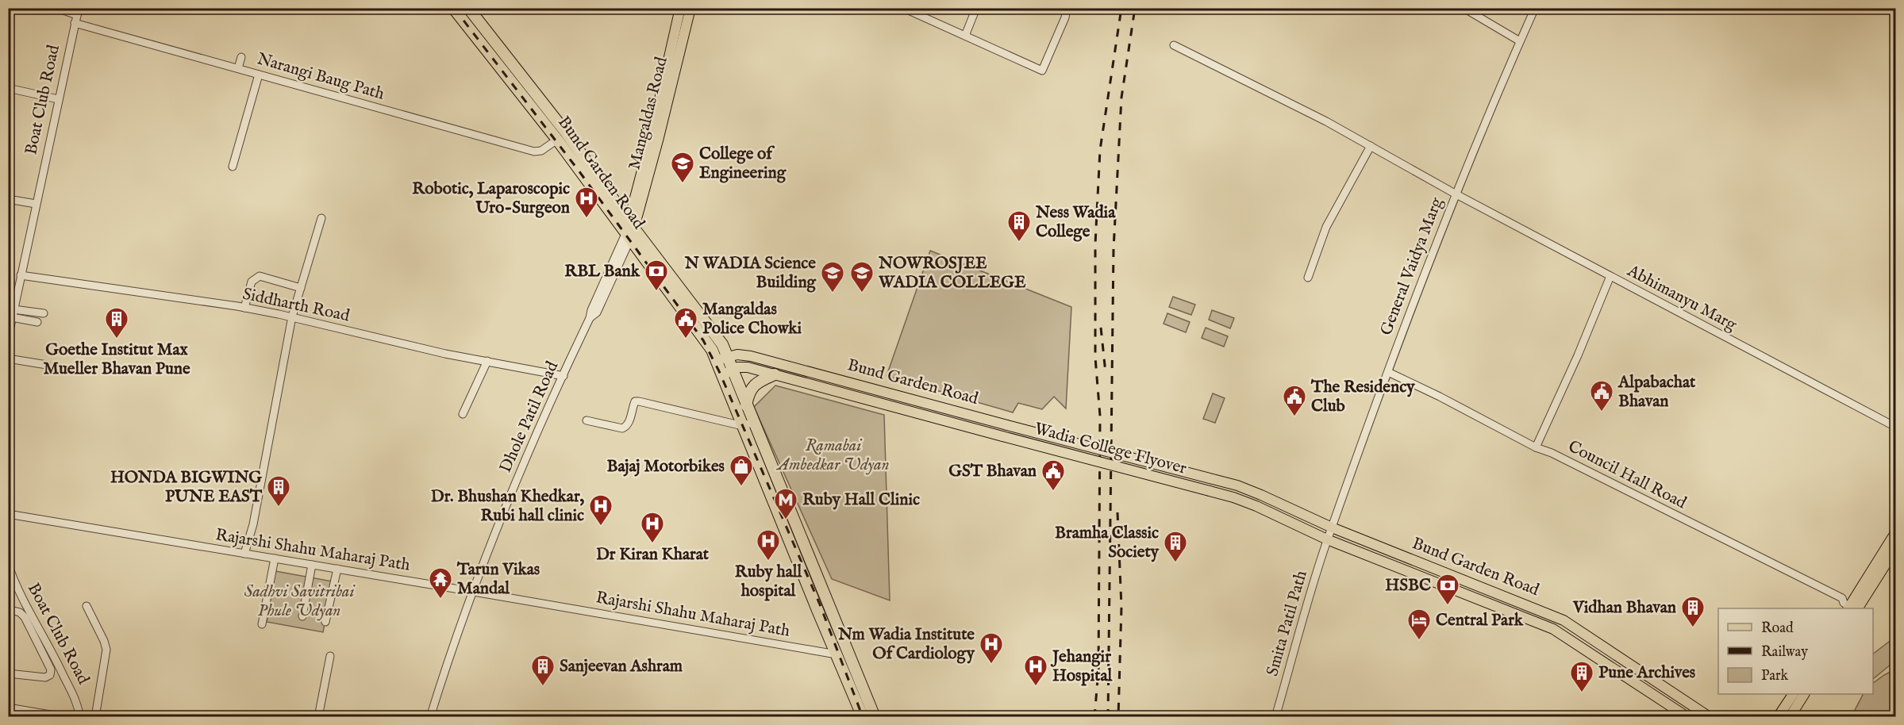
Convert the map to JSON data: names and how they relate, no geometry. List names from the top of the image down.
{
  "streets": {
    "highway": ["Bund Garden Road"],
    "main road": ["Mangaldas Road", "Wadia College Flyover"],
    "street": [
      "Narangi Baug Path",
      "Boat Club Road",
      "General Vaidya Marg",
      "Abhimanyu Marg",
      "Siddharth Road",
      "Dhole Patil Road",
      "Council Hall Road",
      "Rajarshi Shahu Maharaj Path",
      "Smita Patil Path"
    ]
  },
  "crossings": [
    ["Narangi Baug Path", "Boat Club Road"],
    ["Narangi Baug Path", "Bund Garden Road"],
    ["Boat Club Road", "Siddharth Road"],
    ["Mangaldas Road", "Bund Garden Road"],
    ["Mangaldas Road", "Dhole Patil Road"],
    ["Bund Garden Road", "General Vaidya Marg"],
    ["Bund Garden Road", "Wadia College Flyover"],
    ["Bund Garden Road", "Rajarshi Shahu Maharaj Path"],
    ["Bund Garden Road", "Smita Patil Path"],
    ["General Vaidya Marg", "Abhimanyu Marg"],
    ["General Vaidya Marg", "Council Hall Road"],
    ["General Vaidya Marg", "Smita Patil Path"],
    ["Siddharth Road", "Dhole Patil Road"],
    ["Dhole Patil Road", "Rajarshi Shahu Maharaj Path"]
  ],
  "parks": ["Ramabai Ambedkar Udyan", "Sadhvi Savitribai Phule Udyan"],
  "places": {
    "school or university": ["College of Engineering", "N WADIA Science Building", "NOWROSJEE WADIA COLLEGE"],
    "hospital": [
      "Robotic, Laparoscopic Uro-Surgeon",
      "Dr. Bhushan Khedkar, Rubi hall clinic",
      "Dr Kiran Kharat",
      "Ruby hall hospital",
      "Nm Wadia Institute Of Cardiology",
      "Jehangir Hospital"
    ],
    "building": [
      "Ness Wadia College",
      "Goethe Institut Max Mueller Bhavan Pune",
      "HONDA BIGWING PUNE EAST",
      "Bramha Classic Society",
      "Vidhan Bhavan",
      "Sanjeevan Ashram",
      "Pune Archives"
    ],
    "bank": ["RBL Bank", "HSBC"],
    "public building": [
      "Mangaldas Police Chowki",
      "Alpabachat Bhavan",
      "The Residency Club",
      "GST Bhavan"
    ],
    "shop": ["Bajaj Motorbikes"],
    "metro station": ["Ruby Hall Clinic"],
    "temple": ["Tarun Vikas Mandal"],
    "hotel": ["Central Park"]
  },
  "legend": ["Road", "Railway", "Park"]
}
